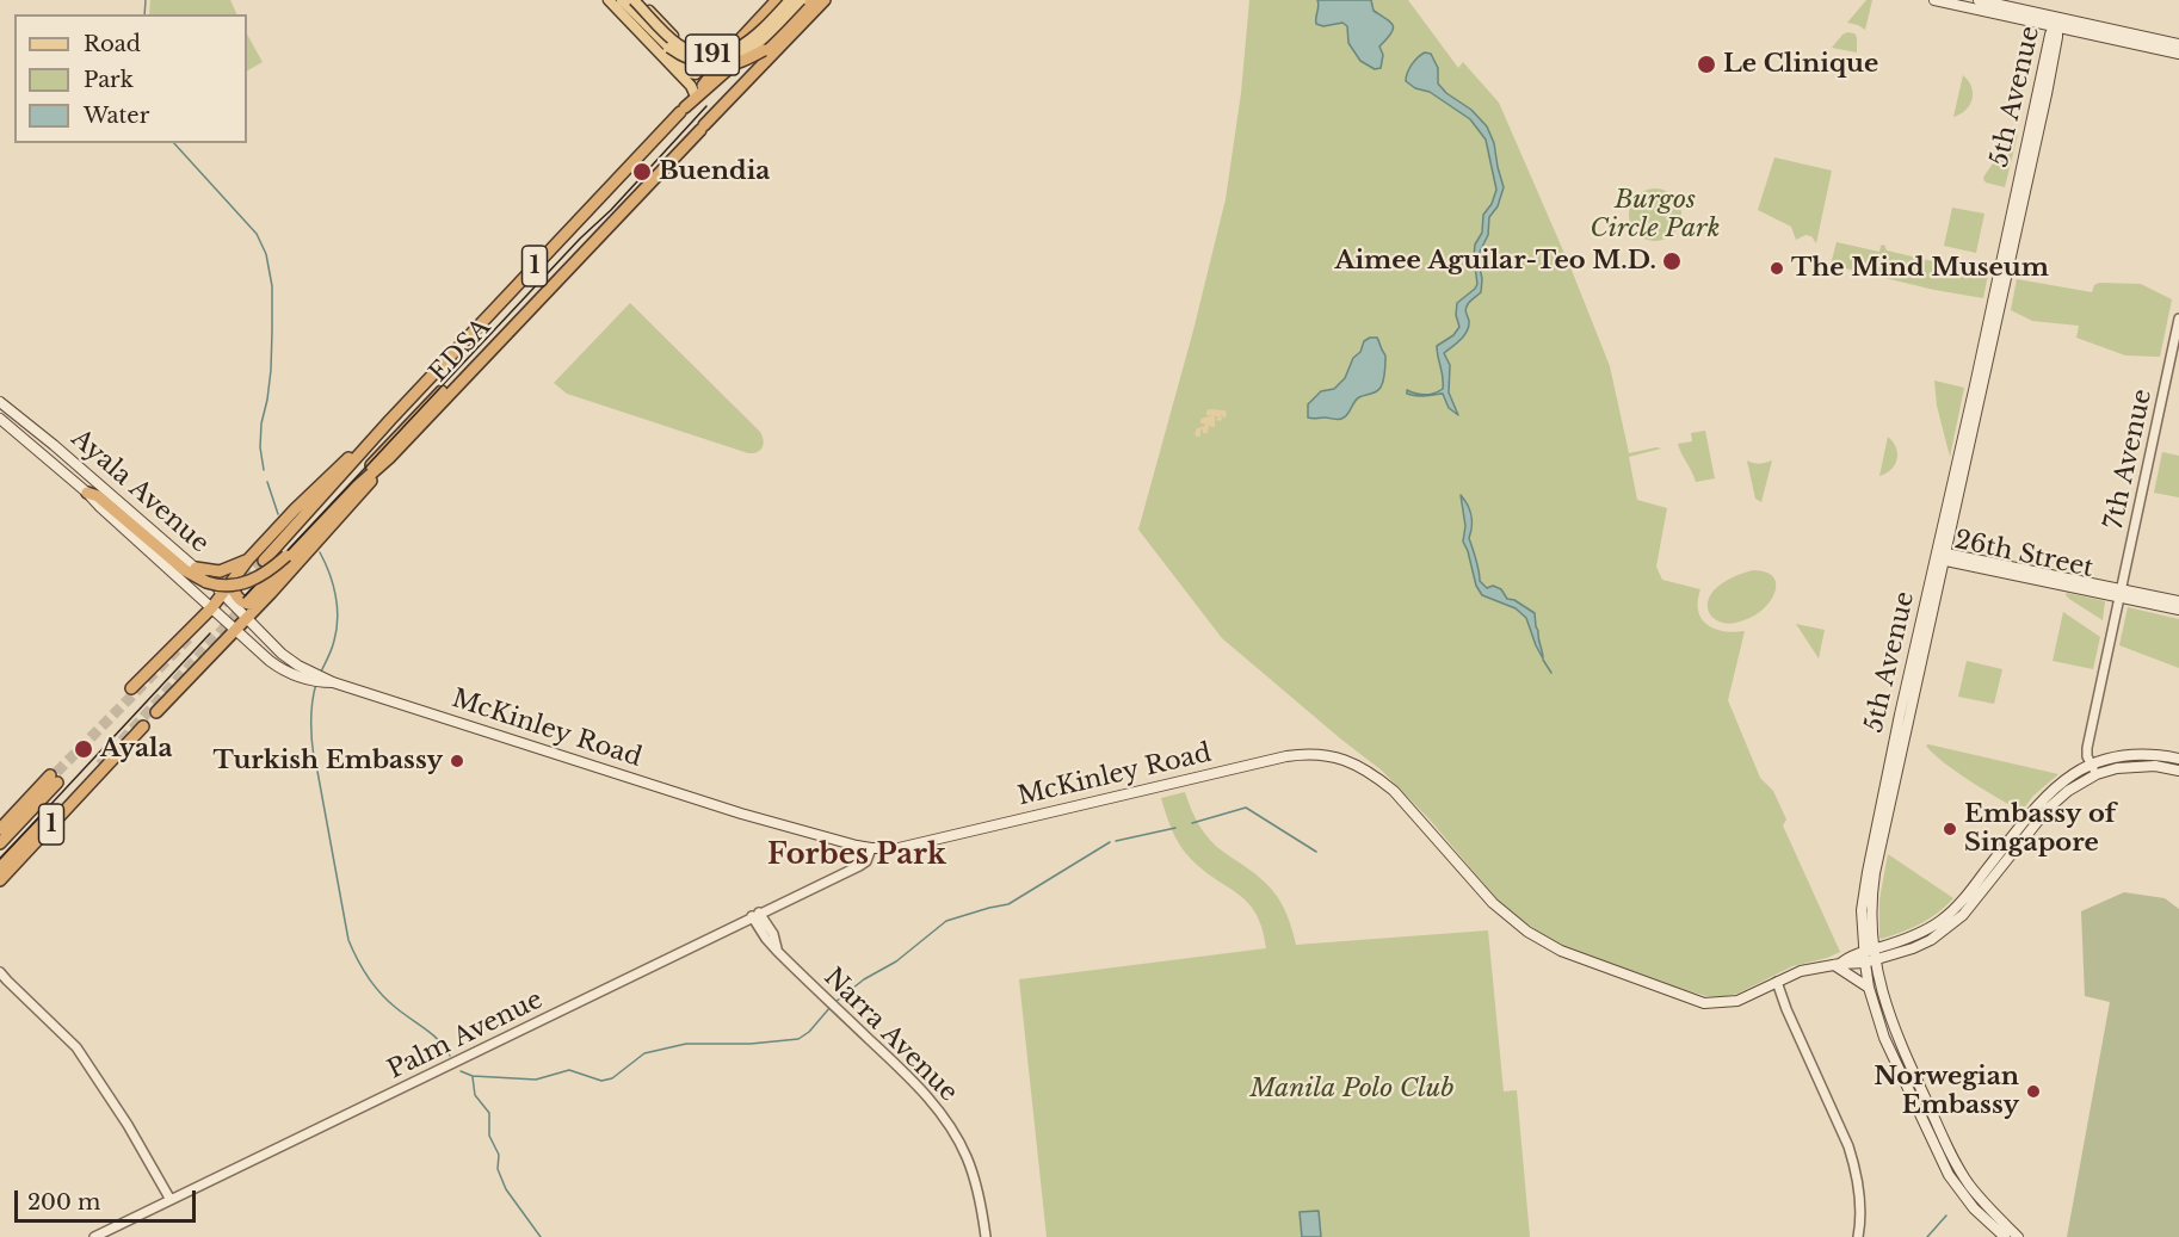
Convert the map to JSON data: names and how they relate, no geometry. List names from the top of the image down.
{
  "streets": {
    "highway": ["1", "EDSA"],
    "main road": [
      "191",
      "5th Avenue",
      "Ayala Avenue",
      "26th Street",
      "McKinley Road"
    ],
    "street": ["7th Avenue", "Palm Avenue", "Narra Avenue"]
  },
  "crossings": [
    ["191", "EDSA"],
    ["5th Avenue", "26th Street"],
    ["5th Avenue", "McKinley Road"],
    ["1", "EDSA"],
    ["1", "Ayala Avenue"],
    ["1", "McKinley Road"],
    ["7th Avenue", "26th Street"],
    ["7th Avenue", "McKinley Road"],
    ["Ayala Avenue", "McKinley Road"],
    ["McKinley Road", "Palm Avenue"],
    ["Palm Avenue", "Narra Avenue"]
  ],
  "districts": ["Forbes Park"],
  "parks": ["Burgos Circle Park", "Manila Polo Club"],
  "places": [
    "Le Clinique",
    "Buendia",
    "Aimee Aguilar-Teo M.D.",
    "The Mind Museum",
    "Ayala",
    "Turkish Embassy",
    "Embassy of Singapore",
    "Norwegian Embassy"
  ],
  "legend": ["Road", "Park", "Water"],
  "scale_bar": "200 m"
}
